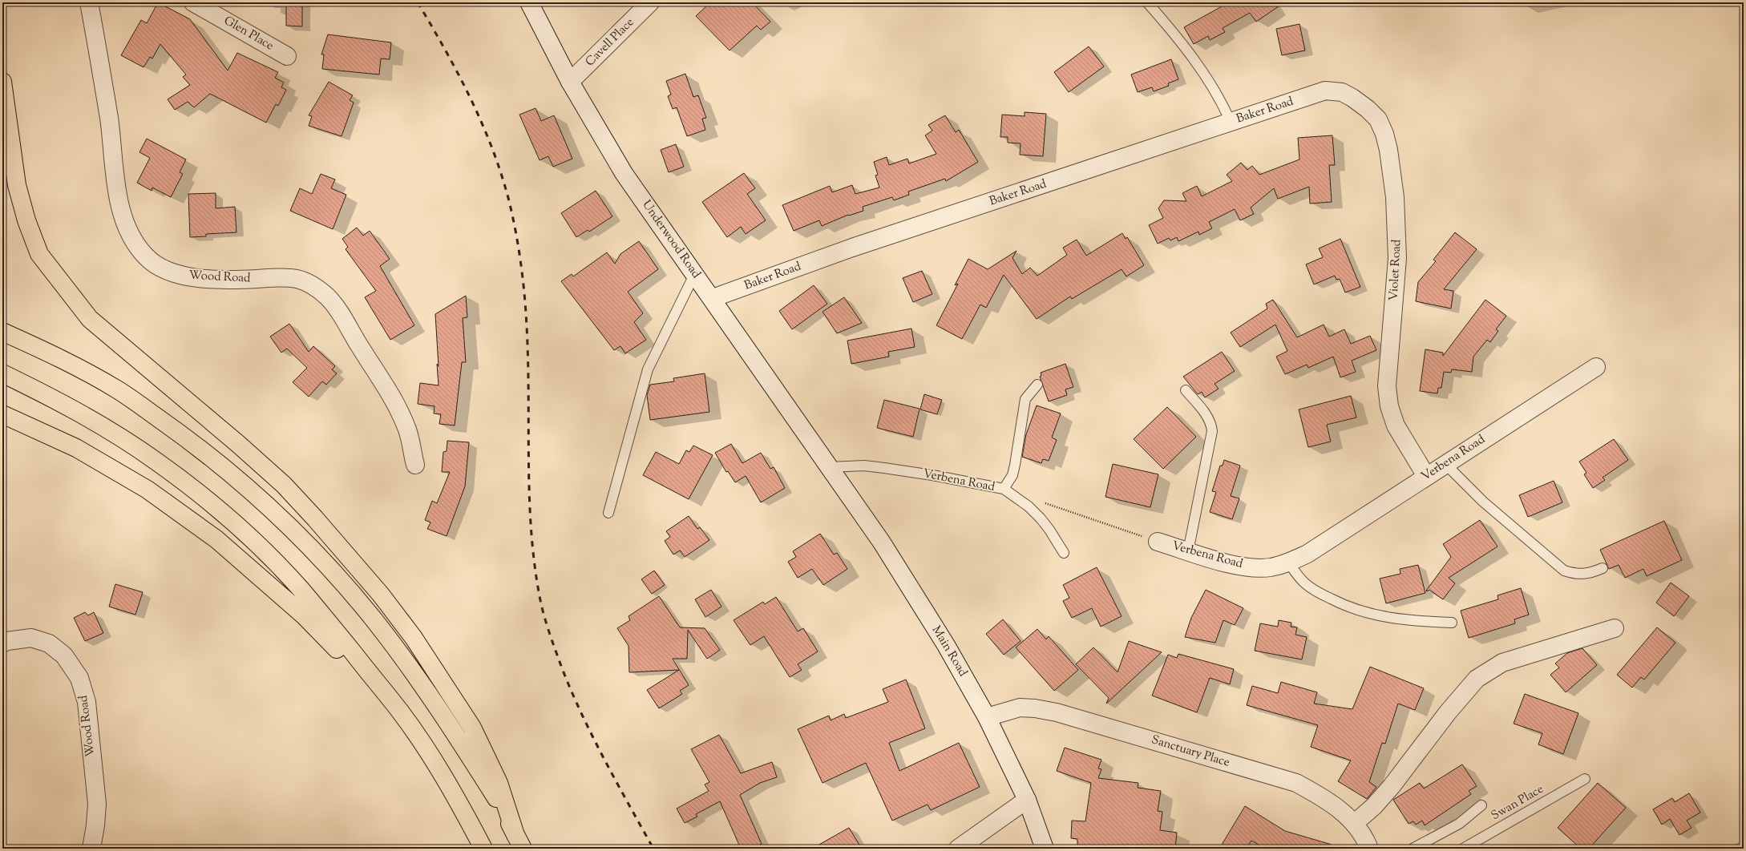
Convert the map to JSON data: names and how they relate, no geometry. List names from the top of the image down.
{
  "streets": {
    "street": [
      "Glen Place",
      "Cavell Place",
      "Baker Road",
      "Underwood Road",
      "Violet Road",
      "Wood Road",
      "Verbena Road",
      "Main Road",
      "Sanctuary Place"
    ],
    "lane": ["Swan Place"]
  },
  "crossings": [
    ["Cavell Place", "Underwood Road"],
    ["Baker Road", "Underwood Road"],
    ["Baker Road", "Violet Road"],
    ["Underwood Road", "Verbena Road"],
    ["Underwood Road", "Main Road"],
    ["Violet Road", "Verbena Road"],
    ["Verbena Road", "Main Road"],
    ["Main Road", "Sanctuary Place"]
  ]
}
